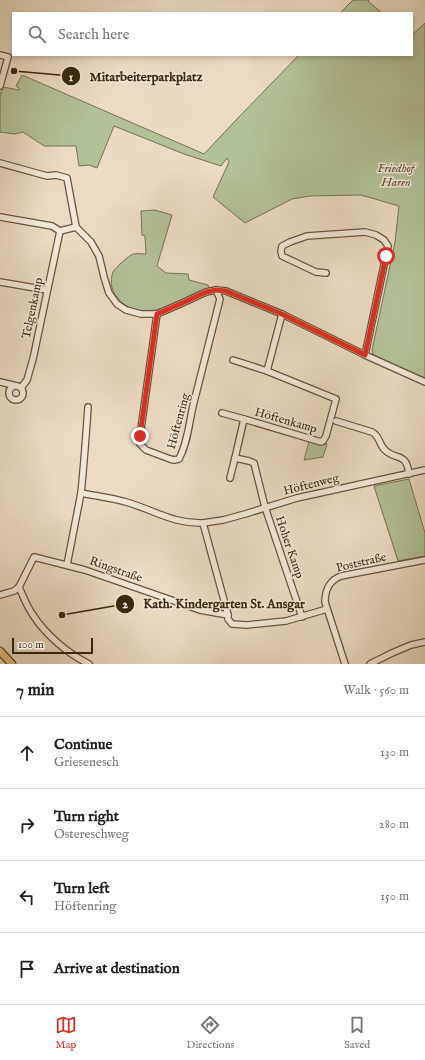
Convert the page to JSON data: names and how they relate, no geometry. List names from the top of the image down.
{
  "streets": {
    "street": [
      "Telgenkamp",
      "Höftenkamp",
      "Höftenring",
      "Höftenweg",
      "Hoher Kamp",
      "Poststraße",
      "Ringstraße"
    ]
  },
  "crossings": [
    ["Höftenweg", "Hoher Kamp"],
    ["Hoher Kamp", "Ringstraße"],
    ["Poststraße", "Ringstraße"]
  ],
  "parks": ["Friedhof Haren"],
  "places": ["Mitarbeiterparkplatz", "Kath. Kindergarten St. Ansgar"],
  "scale_bar": "100 m",
  "page": {
    "search": "Search here",
    "scale": "100 m",
    "heading": ["7 min", "Walk · 560 m"],
    "list": [
      ["Continue", "Griesenesch", "130 m"],
      ["Turn right", "Ostereschweg", "280 m"],
      ["Turn left", "Höftenring", "150 m"],
      "Arrive at destination"
    ],
    "nav": ["Map", "Directions", "Saved"]
  }
}
